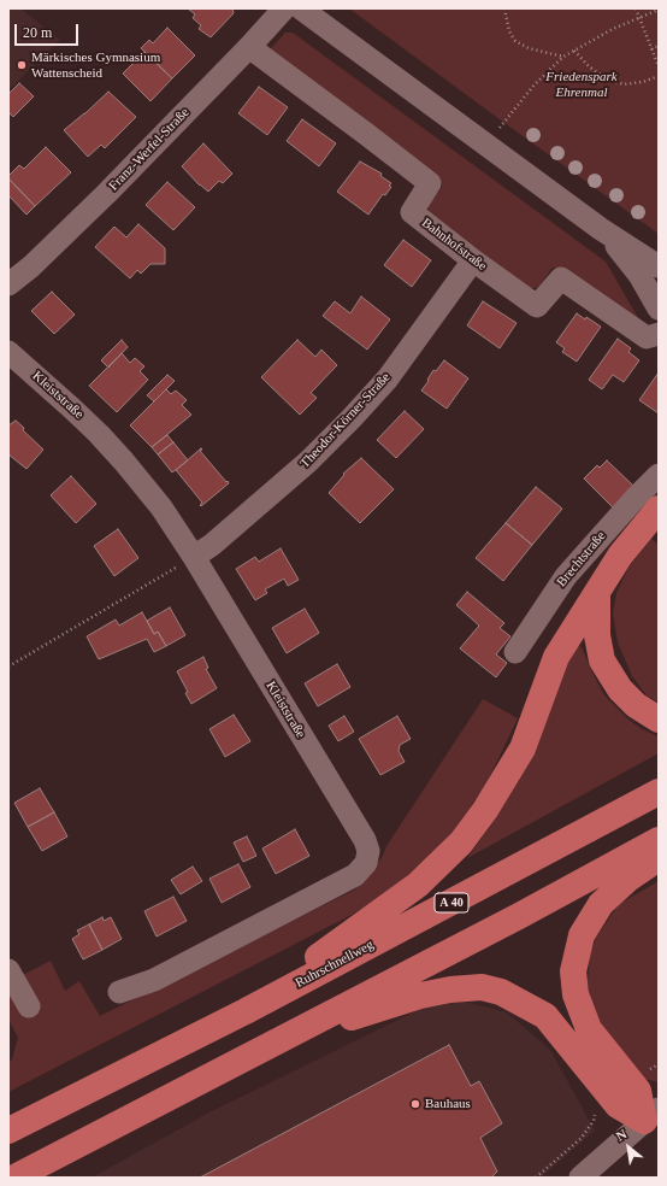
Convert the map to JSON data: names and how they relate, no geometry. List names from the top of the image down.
{
  "streets": {
    "highway": ["A 40", "Ruhrschnellweg"],
    "street": [
      "Franz-Werfel-Straße",
      "Bahnhofstraße",
      "Kleiststraße",
      "Theodor-Körner-Straße",
      "Brechtstraße"
    ]
  },
  "crossings": [
    ["Franz-Werfel-Straße", "Bahnhofstraße"],
    ["Bahnhofstraße", "Theodor-Körner-Straße"],
    ["Kleiststraße", "Theodor-Körner-Straße"]
  ],
  "parks": ["Friedenspark Ehrenmal"],
  "places": ["Märkisches Gymnasium Wattenscheid", "Bauhaus"],
  "scale_bar": "20 m",
  "north": "top left"
}
